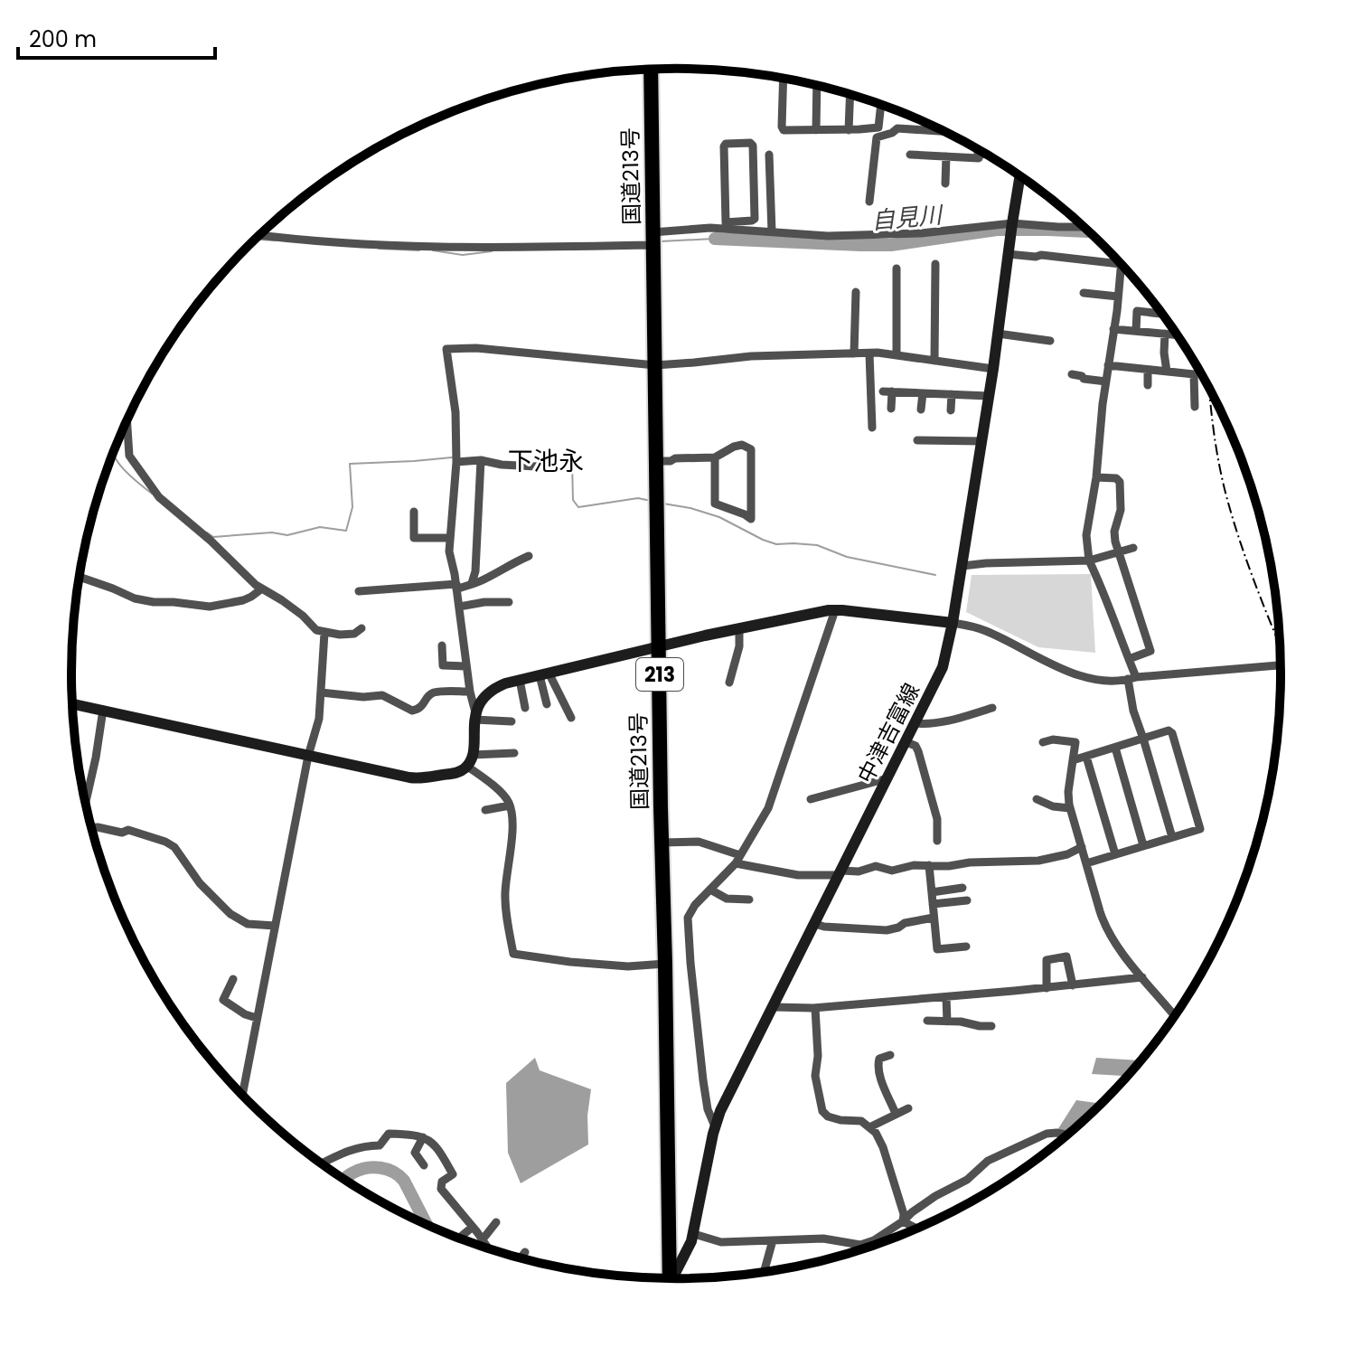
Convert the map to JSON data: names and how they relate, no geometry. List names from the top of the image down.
{
  "streets": {
    "highway": ["国道213号", "213"],
    "main road": ["中津吉富線"]
  },
  "districts": ["下池永"],
  "water": ["自見川"],
  "scale_bar": "200 m"
}
